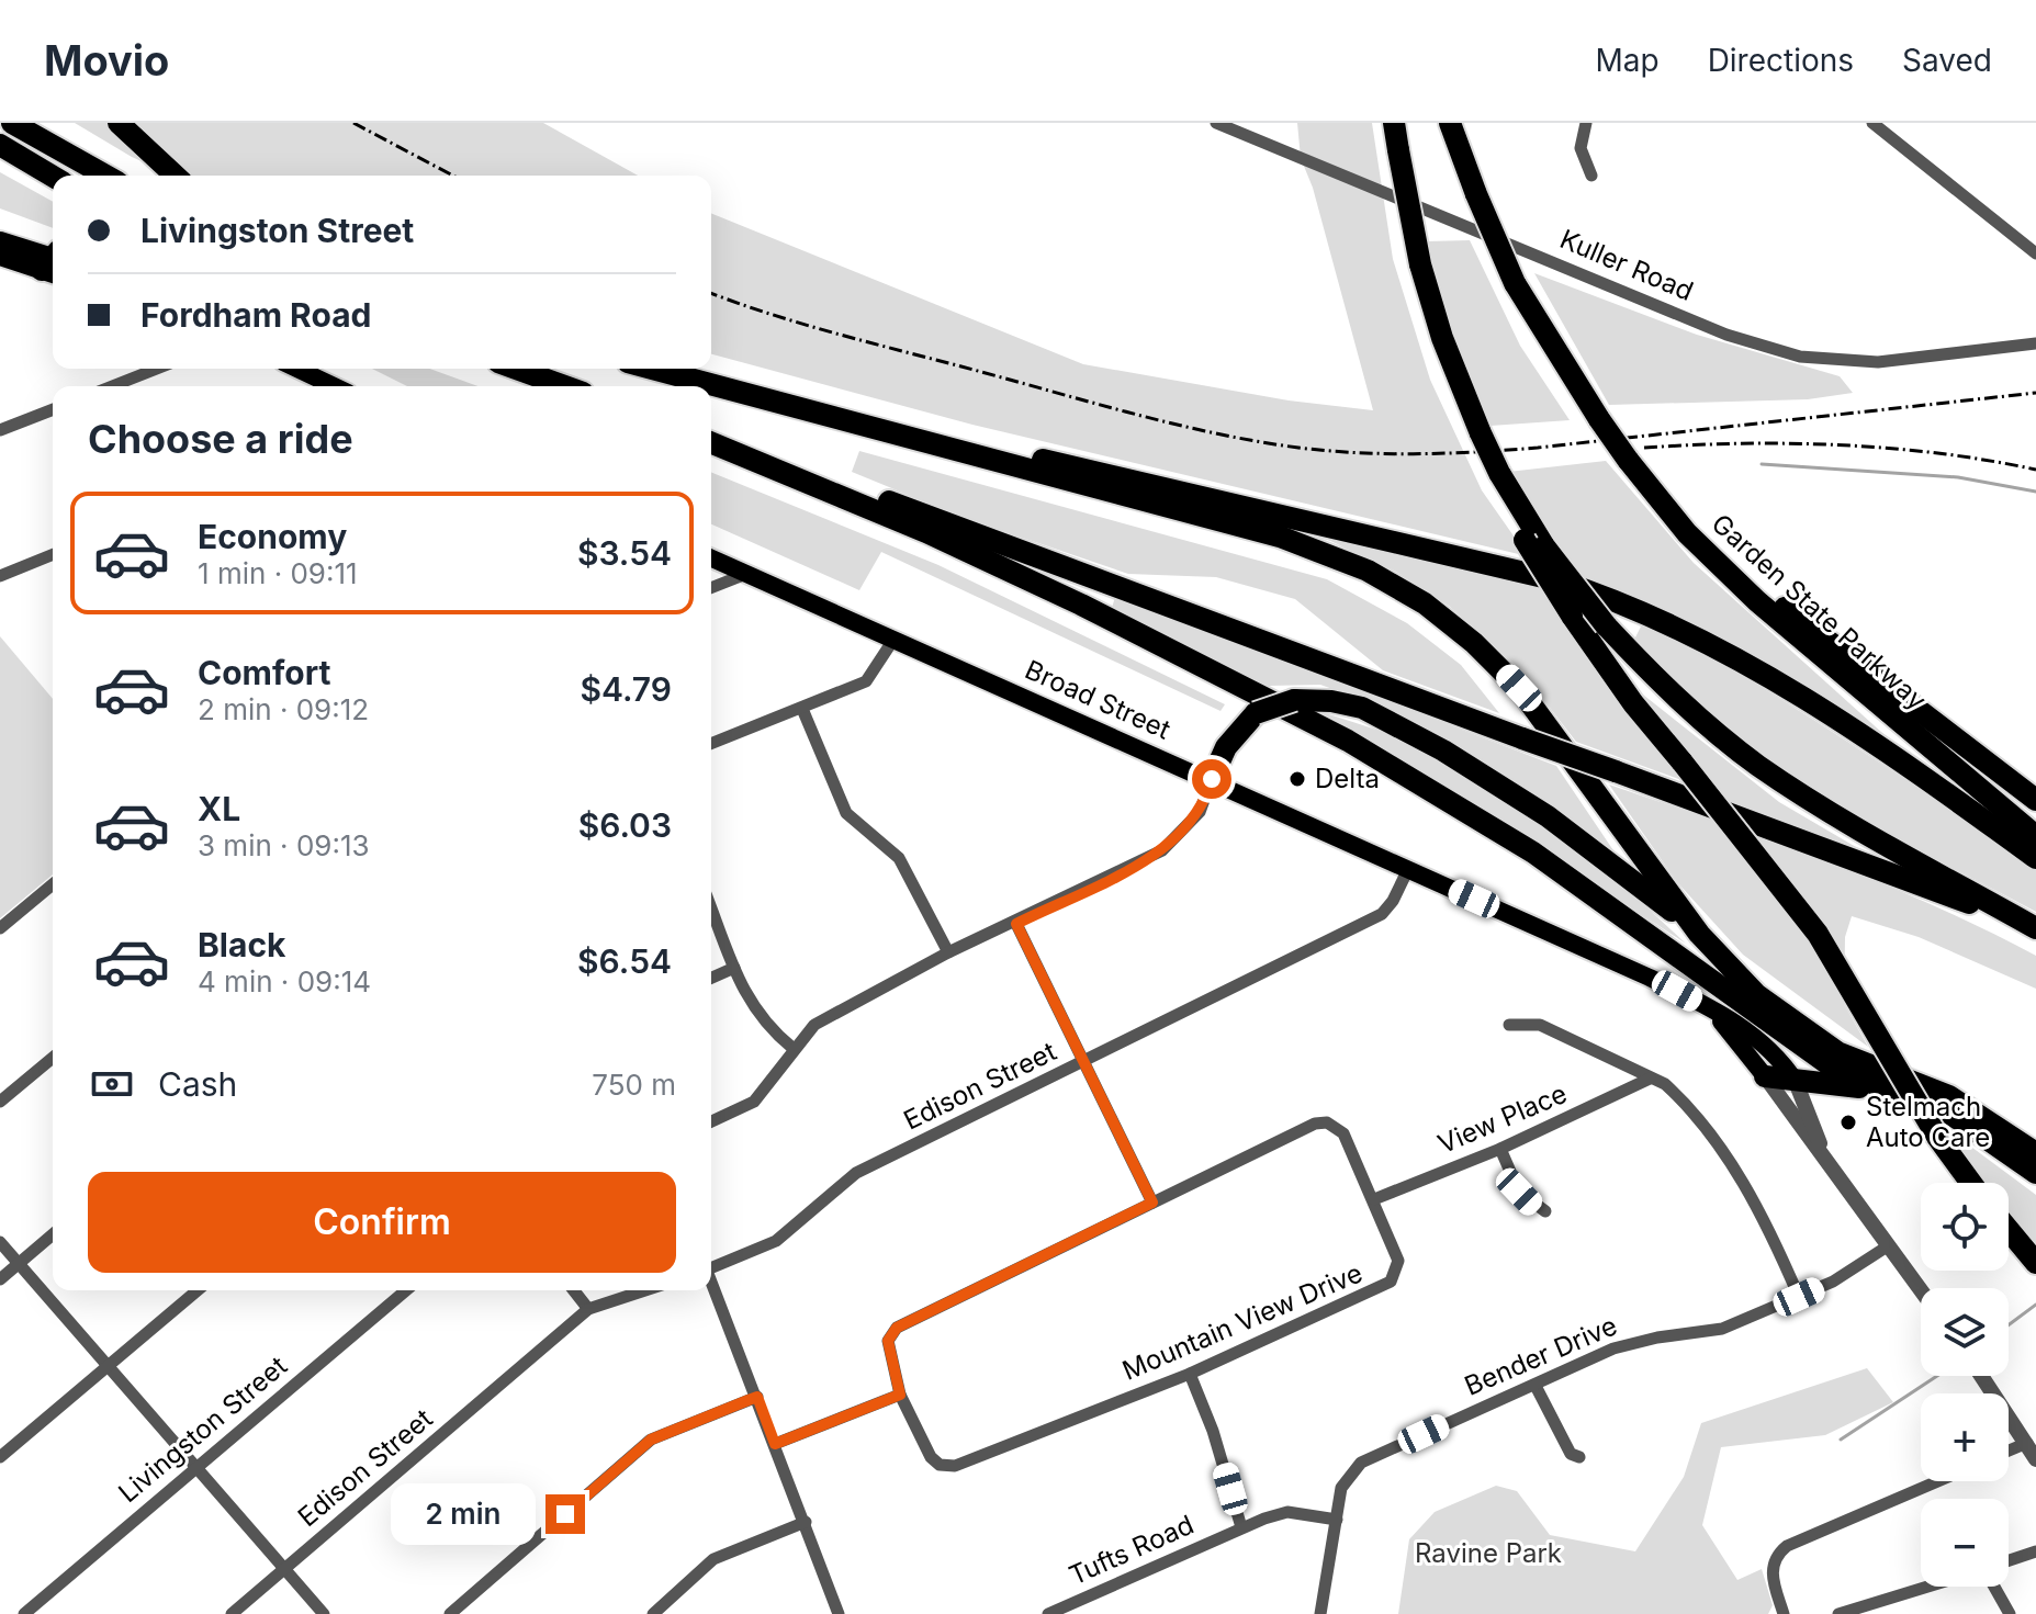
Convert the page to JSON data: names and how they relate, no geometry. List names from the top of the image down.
{
  "streets": {
    "highway": ["Garden State Parkway"],
    "main road": ["Broad Street"],
    "street": [
      "Kuller Road",
      "Edison Street",
      "View Place",
      "Mountain View Drive",
      "Bender Drive",
      "Livingston Street",
      "Tufts Road"
    ]
  },
  "crossings": [
    ["Broad Street", "Edison Street"],
    ["View Place", "Mountain View Drive"],
    ["Bender Drive", "Tufts Road"]
  ],
  "parks": ["Ravine Park"],
  "places": ["Delta", "Stelmach Auto Care"],
  "page": {
    "header": "Movio",
    "nav": ["Map", "Directions", "Saved"],
    "banner": ["Livingston Street", "Fordham Road"],
    "heading": "Choose a ride",
    "list": [
      {
        "name": "Economy",
        "note": "1 min · 09:11",
        "value": "$3.54"
      },
      {
        "name": "Comfort",
        "note": "2 min · 09:12",
        "value": "$4.79"
      },
      {
        "name": "XL",
        "note": "3 min · 09:13",
        "value": "$6.03"
      },
      {
        "name": "Black",
        "note": "4 min · 09:14",
        "value": "$6.54"
      }
    ],
    "pay": ["Cash", "750 m"],
    "buttons": "Confirm",
    "map_buttons": ["+", "−"],
    "bubble": "2 min"
  }
}
